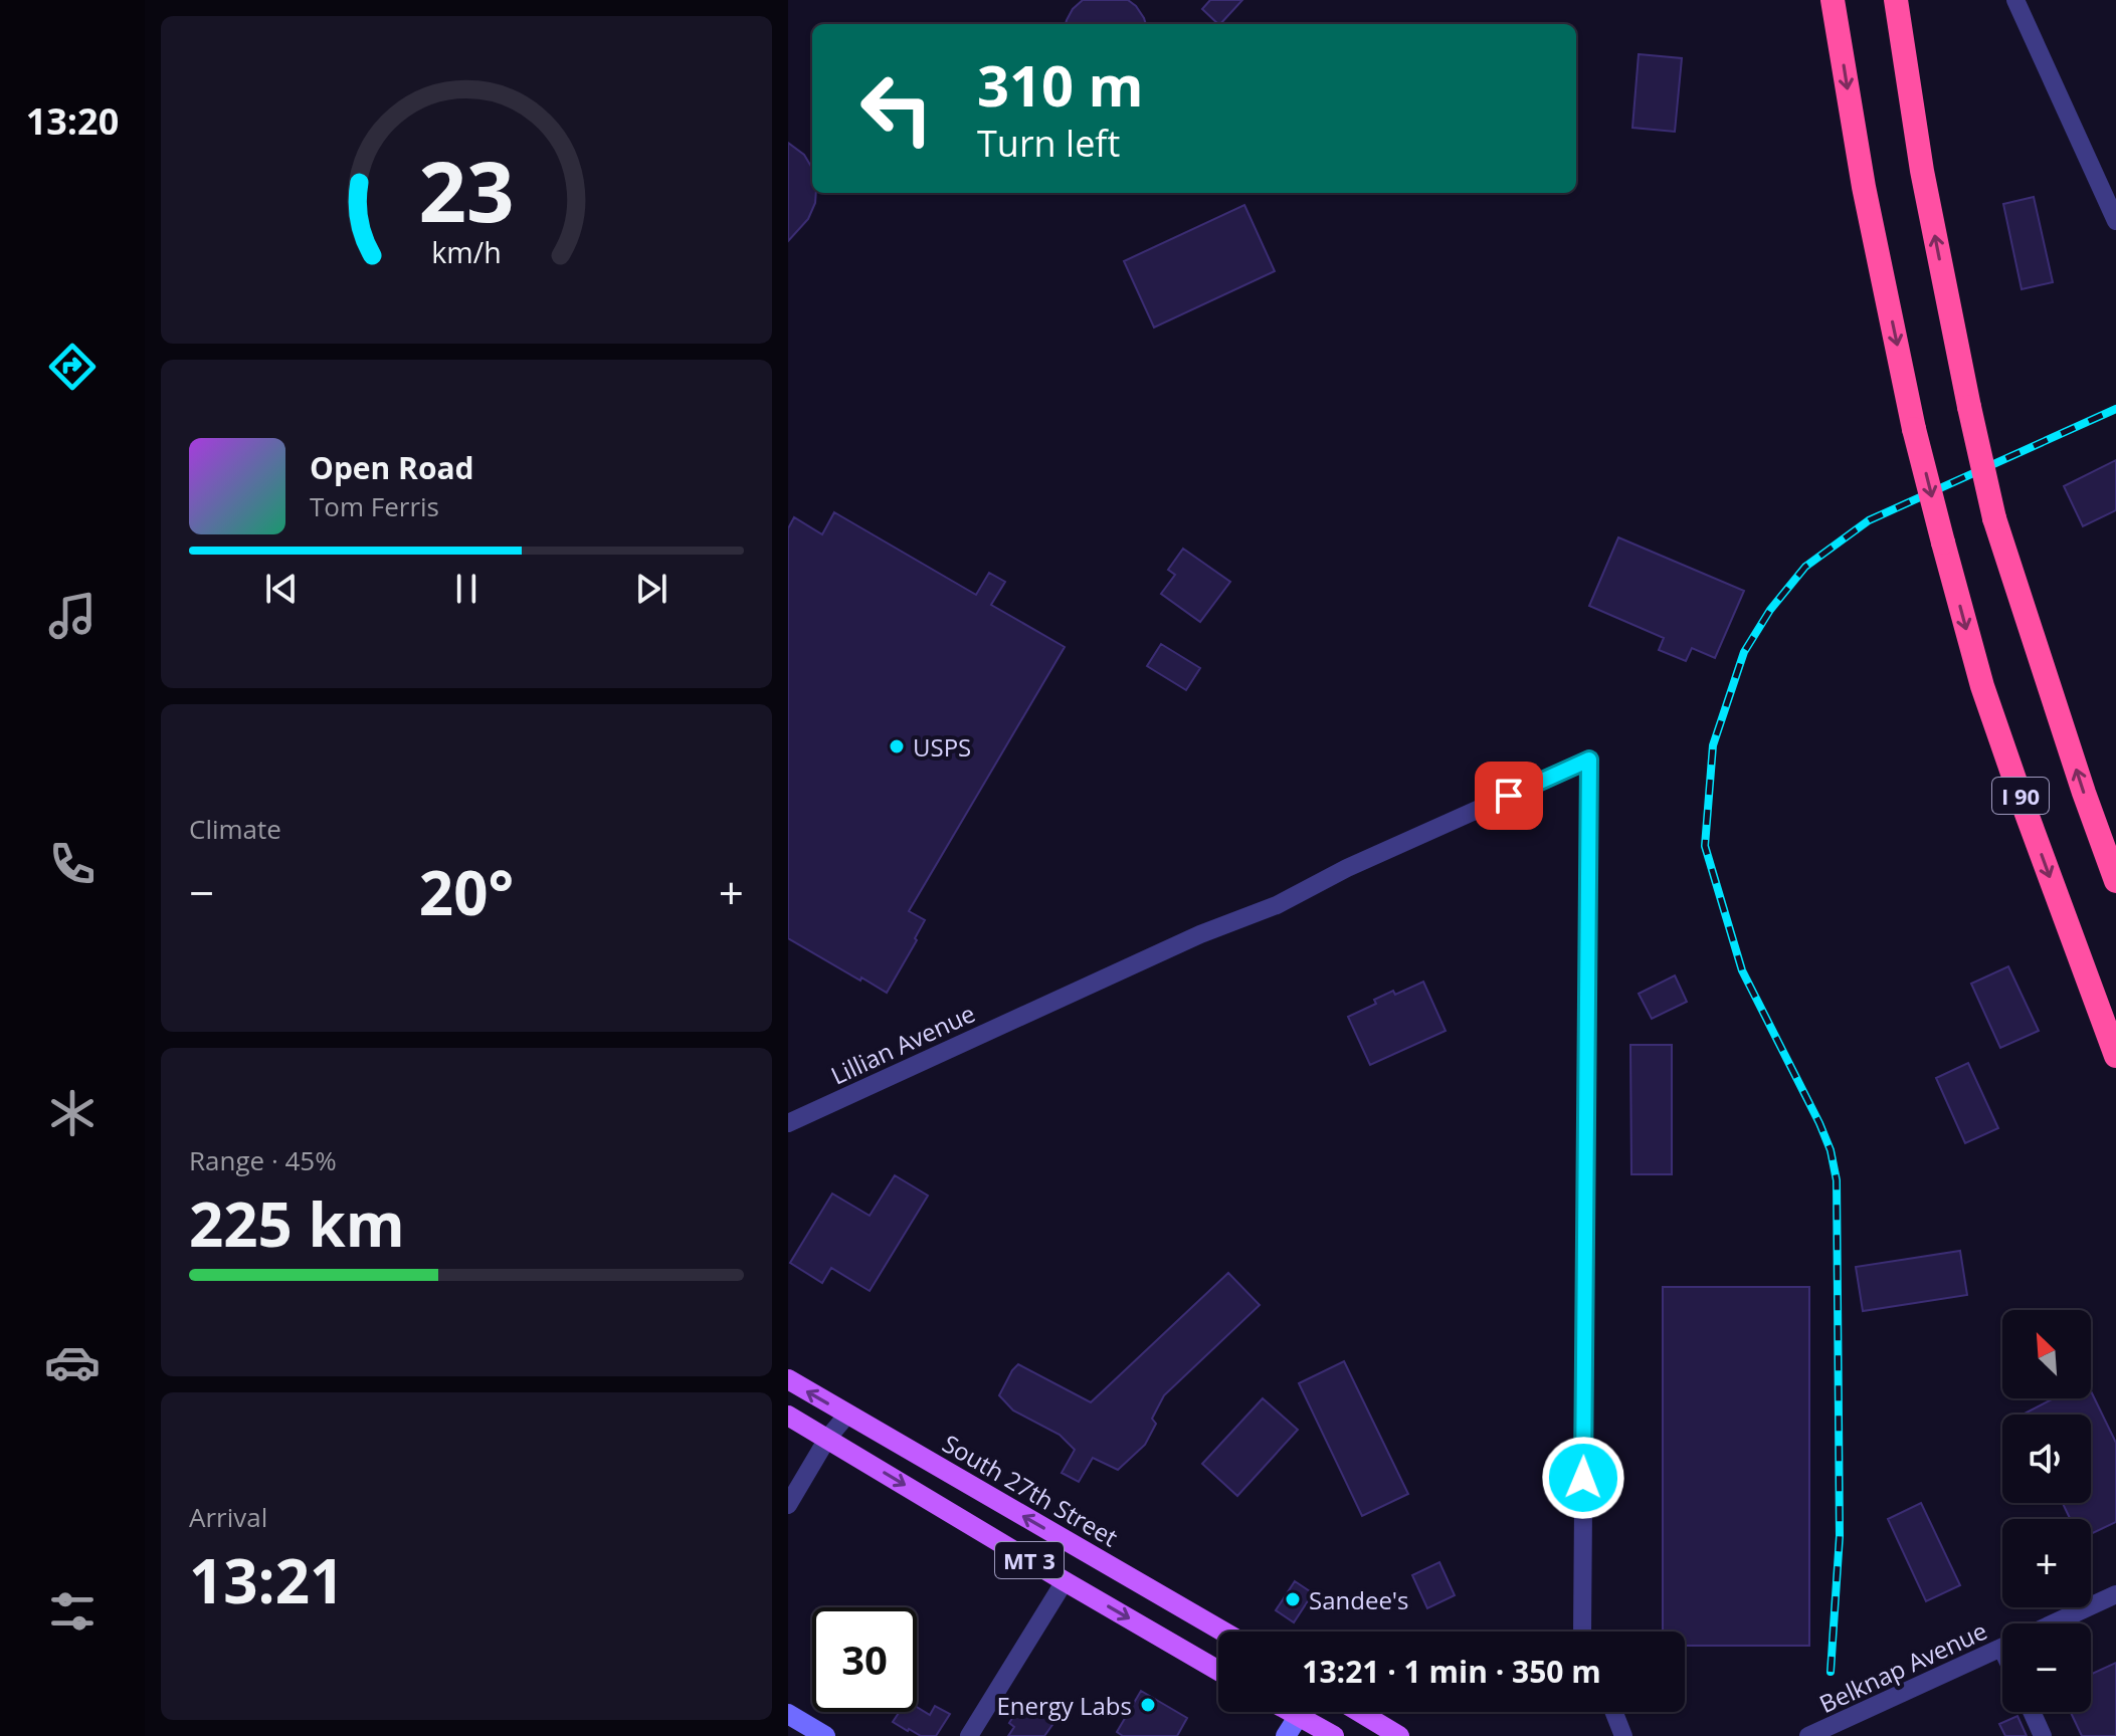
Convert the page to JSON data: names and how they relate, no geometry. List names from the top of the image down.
{
  "streets": {
    "highway": ["I 90"],
    "main road": ["South 27th Street", "MT 3"],
    "street": ["Lillian Avenue", "Belknap Avenue"]
  },
  "places": ["USPS", "Sandee's", "Energy Labs"],
  "north": "top left",
  "page": {
    "tabs": "13:20",
    "turn": ["310 m", "Turn left"],
    "song": ["Open Road", "Tom Ferris"],
    "tile": [
      "Climate",
      ["Range · 45%", "225 km"],
      ["Arrival", "13:21"]
    ],
    "heat": ["−", "20°", "+"],
    "map_buttons": ["+", "−"],
    "limit": "30",
    "trip": "13:21 · 1 min · 350 m",
    "gauge": ["23", "km/h"]
  }
}
